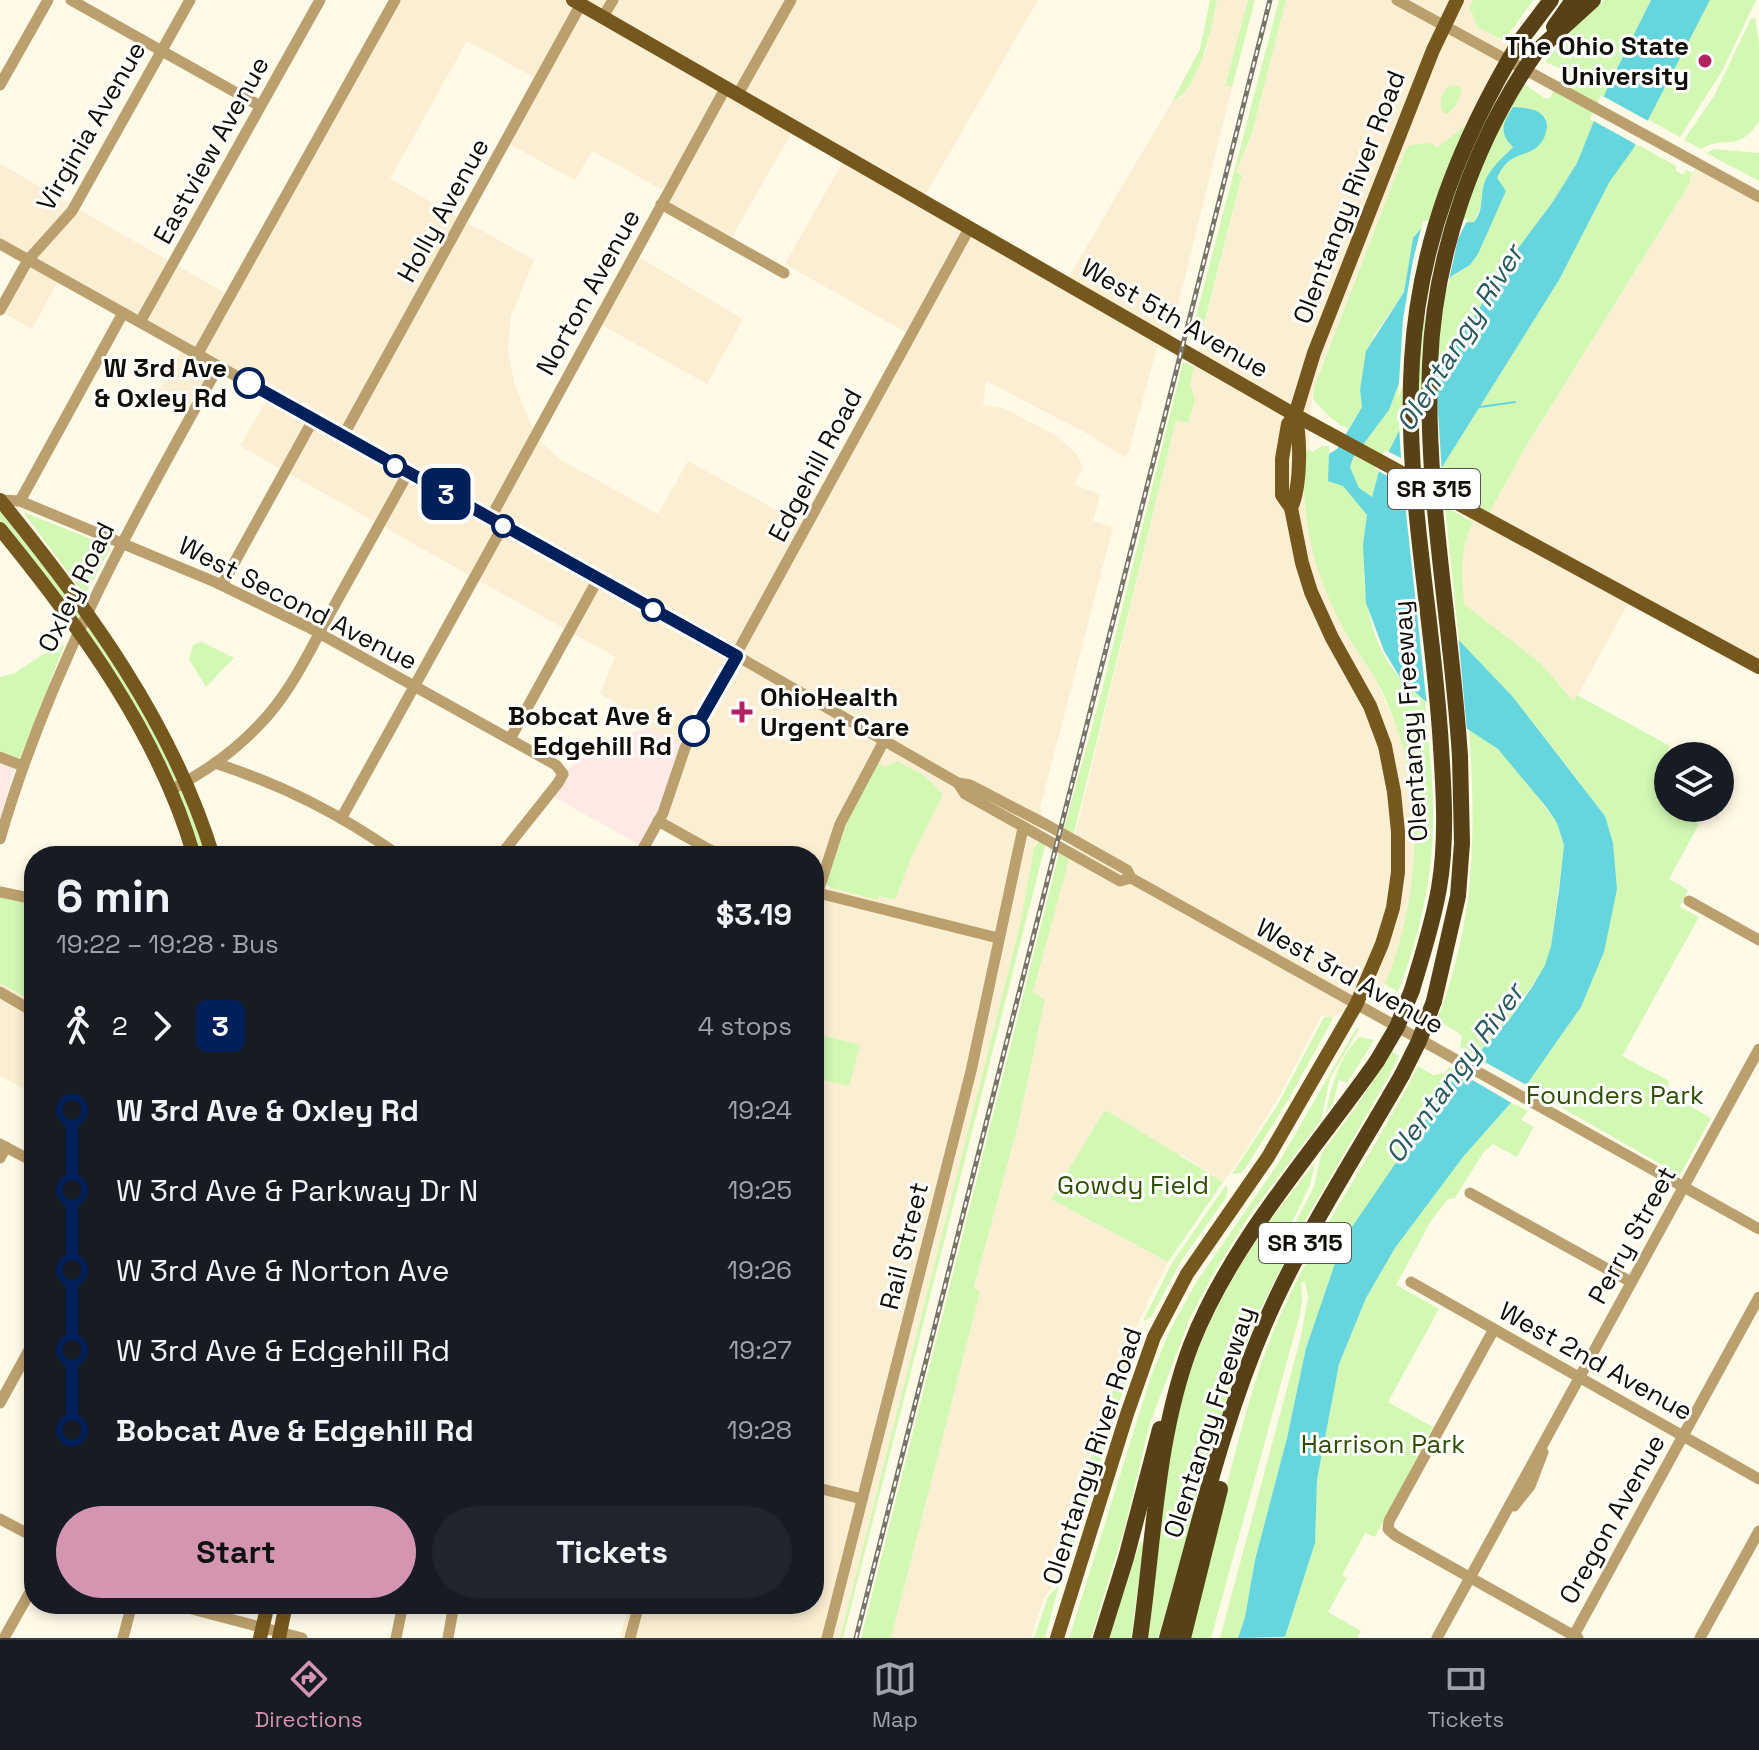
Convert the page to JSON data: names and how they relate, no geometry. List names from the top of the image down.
{
  "streets": {
    "highway": ["SR 315", "Olentangy Freeway"],
    "main road": ["Olentangy River Road", "West 5th Avenue"],
    "street": [
      "Virginia Avenue",
      "Eastview Avenue",
      "Holly Avenue",
      "Norton Avenue",
      "Edgehill Road",
      "Oxley Road",
      "West Second Avenue",
      "West 3rd Avenue",
      "Perry Street",
      "Rail Street",
      "West 2nd Avenue",
      "Oregon Avenue"
    ]
  },
  "crossings": [
    ["Virginia Avenue", "West 3rd Avenue"],
    ["Eastview Avenue", "West 3rd Avenue"],
    ["Olentangy River Road", "West 5th Avenue"],
    ["Olentangy River Road", "West 3rd Avenue"],
    ["Holly Avenue", "West 5th Avenue"],
    ["Holly Avenue", "West 3rd Avenue"],
    ["Norton Avenue", "West 5th Avenue"],
    ["Norton Avenue", "West 3rd Avenue"],
    ["West 5th Avenue", "Edgehill Road"],
    ["Edgehill Road", "West 3rd Avenue"],
    ["Oxley Road", "West Second Avenue"],
    ["Oxley Road", "West 3rd Avenue"],
    ["West 3rd Avenue", "Perry Street"],
    ["West 3rd Avenue", "Rail Street"],
    ["Perry Street", "West 2nd Avenue"],
    ["West 2nd Avenue", "Oregon Avenue"]
  ],
  "water": ["Olentangy River"],
  "parks": ["Founders Park", "Gowdy Field", "Harrison Park"],
  "places": {
    "other": ["The Ohio State University", "W 3rd Ave & Oxley Rd", "Bobcat Ave & Edgehill Rd"],
    "health": ["OhioHealth Urgent Care"]
  },
  "lines": ["bus line 3"],
  "page": {
    "on_map": "3",
    "heading": ["6 min", "19:22 – 19:28 · Bus", "$3.19"],
    "legs": ["2", "3", "4 stops"],
    "list": [
      {
        "name": "W 3rd Ave & Oxley Rd",
        "value": "19:24"
      },
      {
        "name": "W 3rd Ave & Parkway Dr N",
        "value": "19:25"
      },
      {
        "name": "W 3rd Ave & Norton Ave",
        "value": "19:26"
      },
      {
        "name": "W 3rd Ave & Edgehill Rd",
        "value": "19:27"
      },
      {
        "name": "Bobcat Ave & Edgehill Rd",
        "value": "19:28"
      }
    ],
    "buttons": ["Start", "Tickets"],
    "tabs": ["Directions", "Map", "Tickets"]
  }
}
